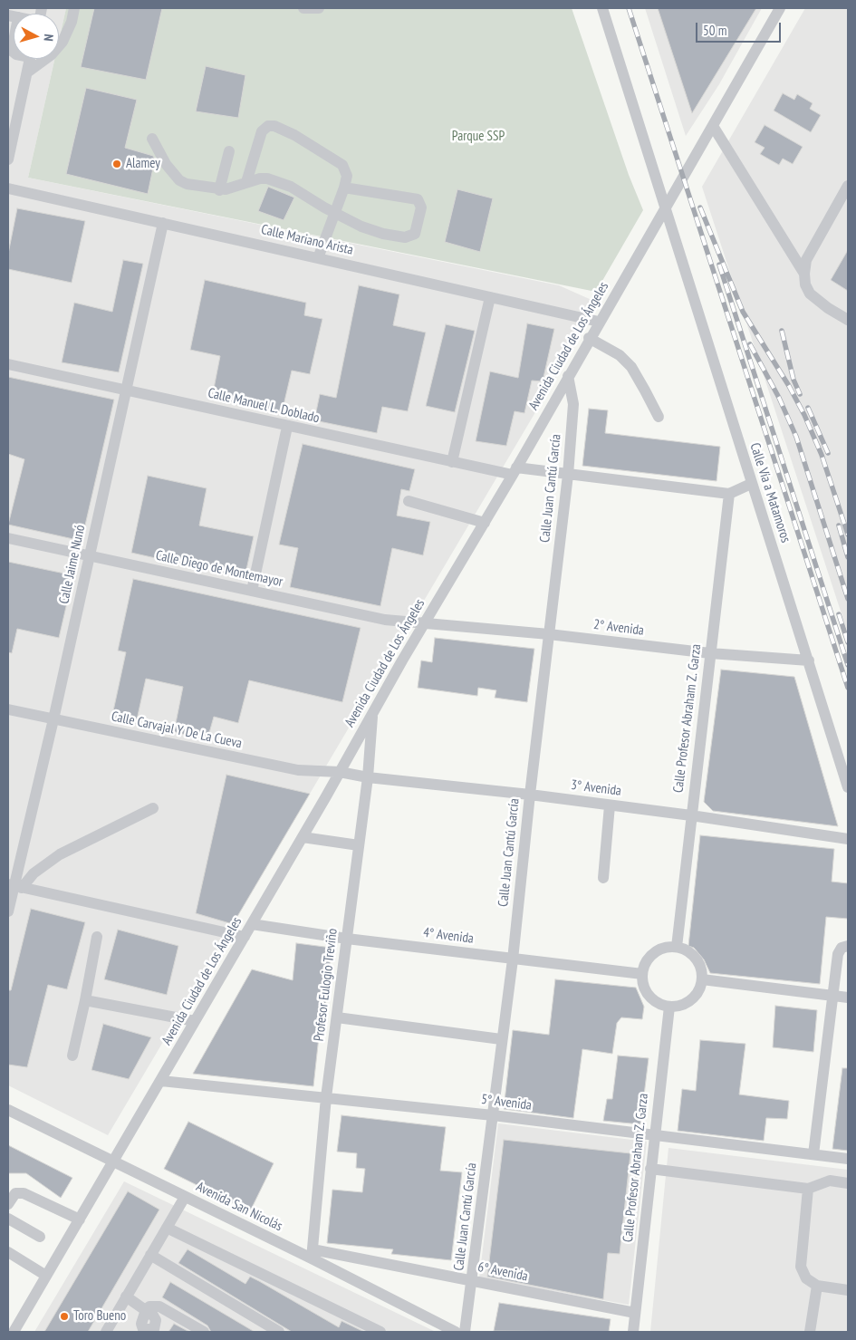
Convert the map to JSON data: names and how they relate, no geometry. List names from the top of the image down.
{
  "streets": {
    "street": [
      "Calle Mariano Arista",
      "Avenida Ciudad de Los Ángeles",
      "Calle Manuel L. Doblado",
      "Calle Juan Cantú García",
      "Calle Vía a Matamoros",
      "Calle Jaime Nunó",
      "Calle Diego de Montemayor",
      "2° Avenida",
      "Calle Profesor Abraham Z. Garza",
      "Calle Carvajal Y De La Cueva",
      "3° Avenida",
      "4° Avenida",
      "Profesor Eulogio Treviño",
      "5° Avenida",
      "Avenida San Nicolás",
      "6° Avenida"
    ]
  },
  "crossings": [
    ["Calle Mariano Arista", "Avenida Ciudad de Los Ángeles"],
    ["Calle Mariano Arista", "Calle Jaime Nunó"],
    ["Avenida Ciudad de Los Ángeles", "Calle Manuel L. Doblado"],
    ["Avenida Ciudad de Los Ángeles", "Calle Juan Cantú García"],
    ["Avenida Ciudad de Los Ángeles", "Calle Vía a Matamoros"],
    ["Avenida Ciudad de Los Ángeles", "Calle Diego de Montemayor"],
    ["Avenida Ciudad de Los Ángeles", "2° Avenida"],
    ["Avenida Ciudad de Los Ángeles", "Calle Carvajal Y De La Cueva"],
    ["Avenida Ciudad de Los Ángeles", "3° Avenida"],
    ["Avenida Ciudad de Los Ángeles", "4° Avenida"],
    ["Avenida Ciudad de Los Ángeles", "Profesor Eulogio Treviño"],
    ["Avenida Ciudad de Los Ángeles", "5° Avenida"],
    ["Avenida Ciudad de Los Ángeles", "Avenida San Nicolás"],
    ["Calle Manuel L. Doblado", "Calle Juan Cantú García"],
    ["Calle Manuel L. Doblado", "Calle Jaime Nunó"],
    ["Calle Manuel L. Doblado", "Calle Profesor Abraham Z. Garza"],
    ["Calle Juan Cantú García", "2° Avenida"],
    ["Calle Juan Cantú García", "3° Avenida"],
    ["Calle Juan Cantú García", "4° Avenida"],
    ["Calle Juan Cantú García", "5° Avenida"],
    ["Calle Juan Cantú García", "Avenida San Nicolás"],
    ["Calle Juan Cantú García", "6° Avenida"],
    ["Calle Vía a Matamoros", "2° Avenida"],
    ["Calle Jaime Nunó", "Calle Diego de Montemayor"],
    ["Calle Jaime Nunó", "Calle Carvajal Y De La Cueva"],
    ["Calle Diego de Montemayor", "2° Avenida"],
    ["2° Avenida", "Calle Profesor Abraham Z. Garza"],
    ["Calle Profesor Abraham Z. Garza", "3° Avenida"],
    ["Calle Profesor Abraham Z. Garza", "4° Avenida"],
    ["Calle Profesor Abraham Z. Garza", "5° Avenida"],
    ["Calle Profesor Abraham Z. Garza", "6° Avenida"],
    ["Calle Carvajal Y De La Cueva", "3° Avenida"],
    ["3° Avenida", "Profesor Eulogio Treviño"],
    ["4° Avenida", "Profesor Eulogio Treviño"],
    ["Profesor Eulogio Treviño", "5° Avenida"],
    ["Profesor Eulogio Treviño", "Avenida San Nicolás"],
    ["Profesor Eulogio Treviño", "6° Avenida"],
    ["Avenida San Nicolás", "6° Avenida"]
  ],
  "parks": ["Parque SSP"],
  "places": ["Alamey", "Toro Bueno"],
  "scale_bar": "50 m",
  "north": "right"
}
